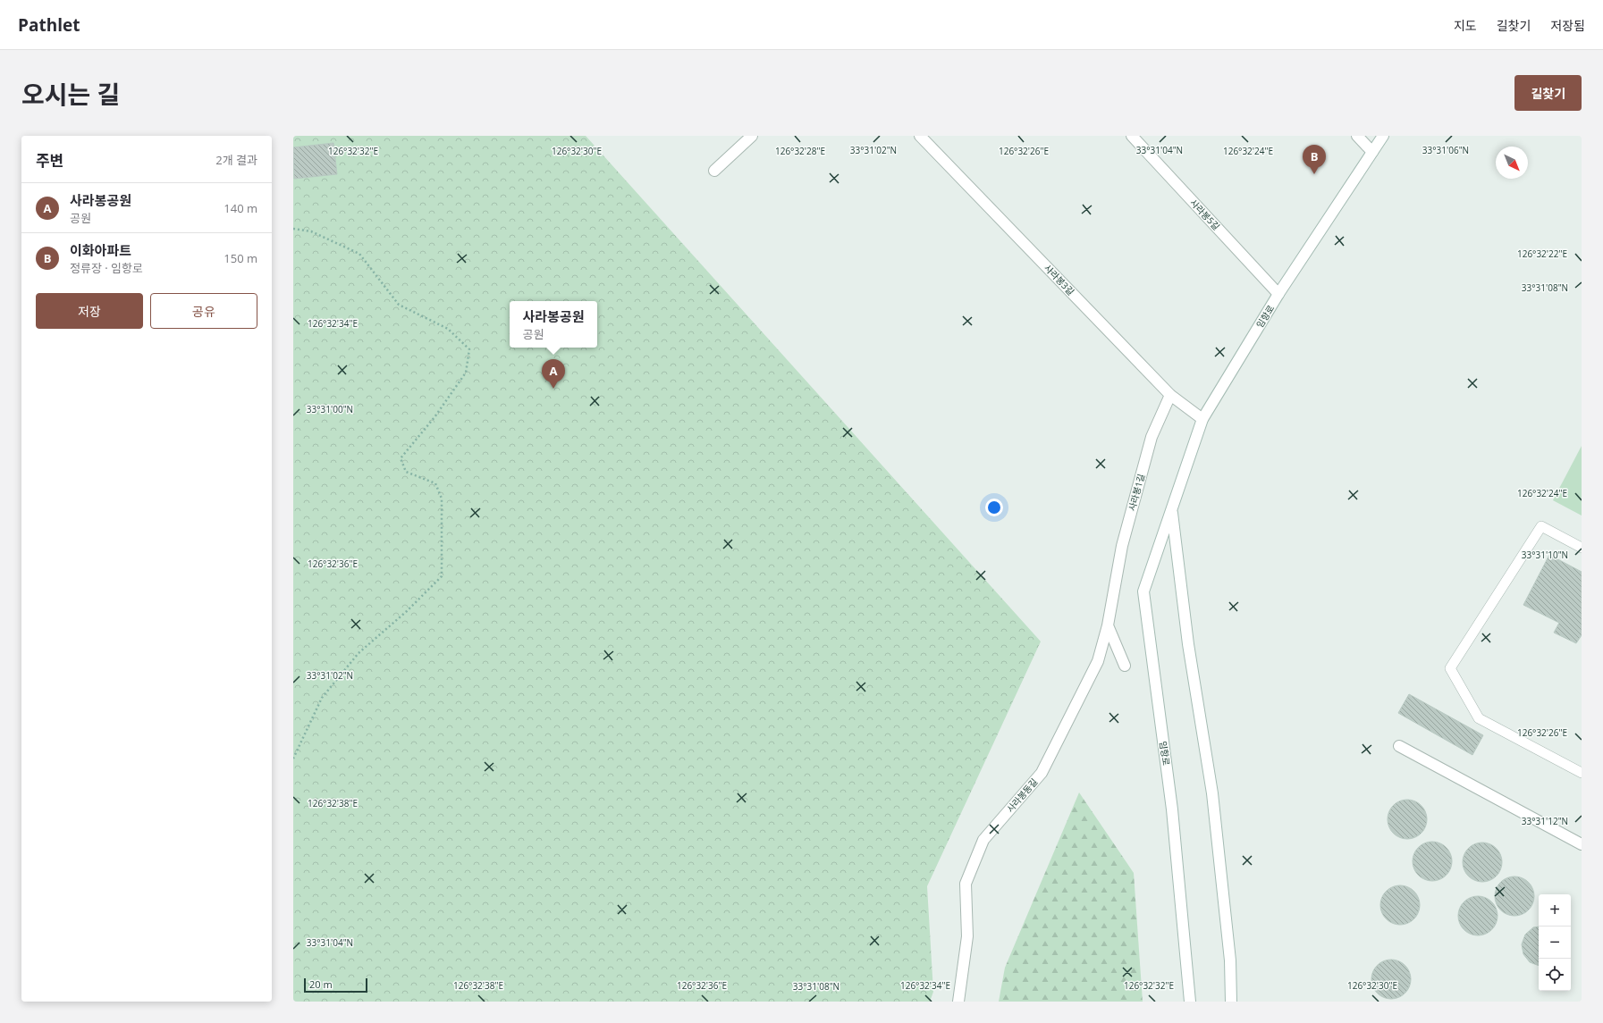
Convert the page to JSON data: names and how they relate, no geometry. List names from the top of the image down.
{
  "streets": {
    "street": [
      "사라봉5길",
      "사라봉3길",
      "임항로",
      "사라봉1길",
      "사라봉동길"
    ]
  },
  "crossings": [
    ["사라봉5길", "임항로"],
    ["사라봉3길", "임항로"],
    ["사라봉3길", "사라봉1길"],
    ["사라봉1길", "사라봉동길"]
  ],
  "scale_bar": "20 m",
  "north": "bottom right",
  "page": {
    "header": "Pathlet",
    "nav": ["지도", "길찾기", "저장됨"],
    "title": "오시는 길",
    "buttons": [
      "길찾기",
      ["저장", "공유"]
    ],
    "heading": ["주변", "2개 결과"],
    "pins": ["B", "A"],
    "list": [
      {
        "mark": "A",
        "name": "사라봉공원",
        "note": "공원",
        "value": "140 m"
      },
      {
        "mark": "B",
        "name": "이화아파트",
        "note": "정류장 · 임항로",
        "value": "150 m"
      }
    ],
    "popup": ["사라봉공원", "공원"],
    "map_buttons": ["+", "−"],
    "scale": "20 m"
  },
  "coordinates": [
    "33°31'02\"N",
    "33°31'04\"N",
    "33°31'06\"N",
    "126°32'32\"E",
    "126°32'30\"E",
    "126°32'28\"E",
    "126°32'26\"E",
    "126°32'24\"E",
    "126°32'22\"E",
    "33°31'08\"N",
    "126°32'34\"E",
    "33°31'00\"N",
    "33°31'10\"N",
    "126°32'36\"E",
    "126°32'38\"E",
    "33°31'12\"N"
  ]
}
